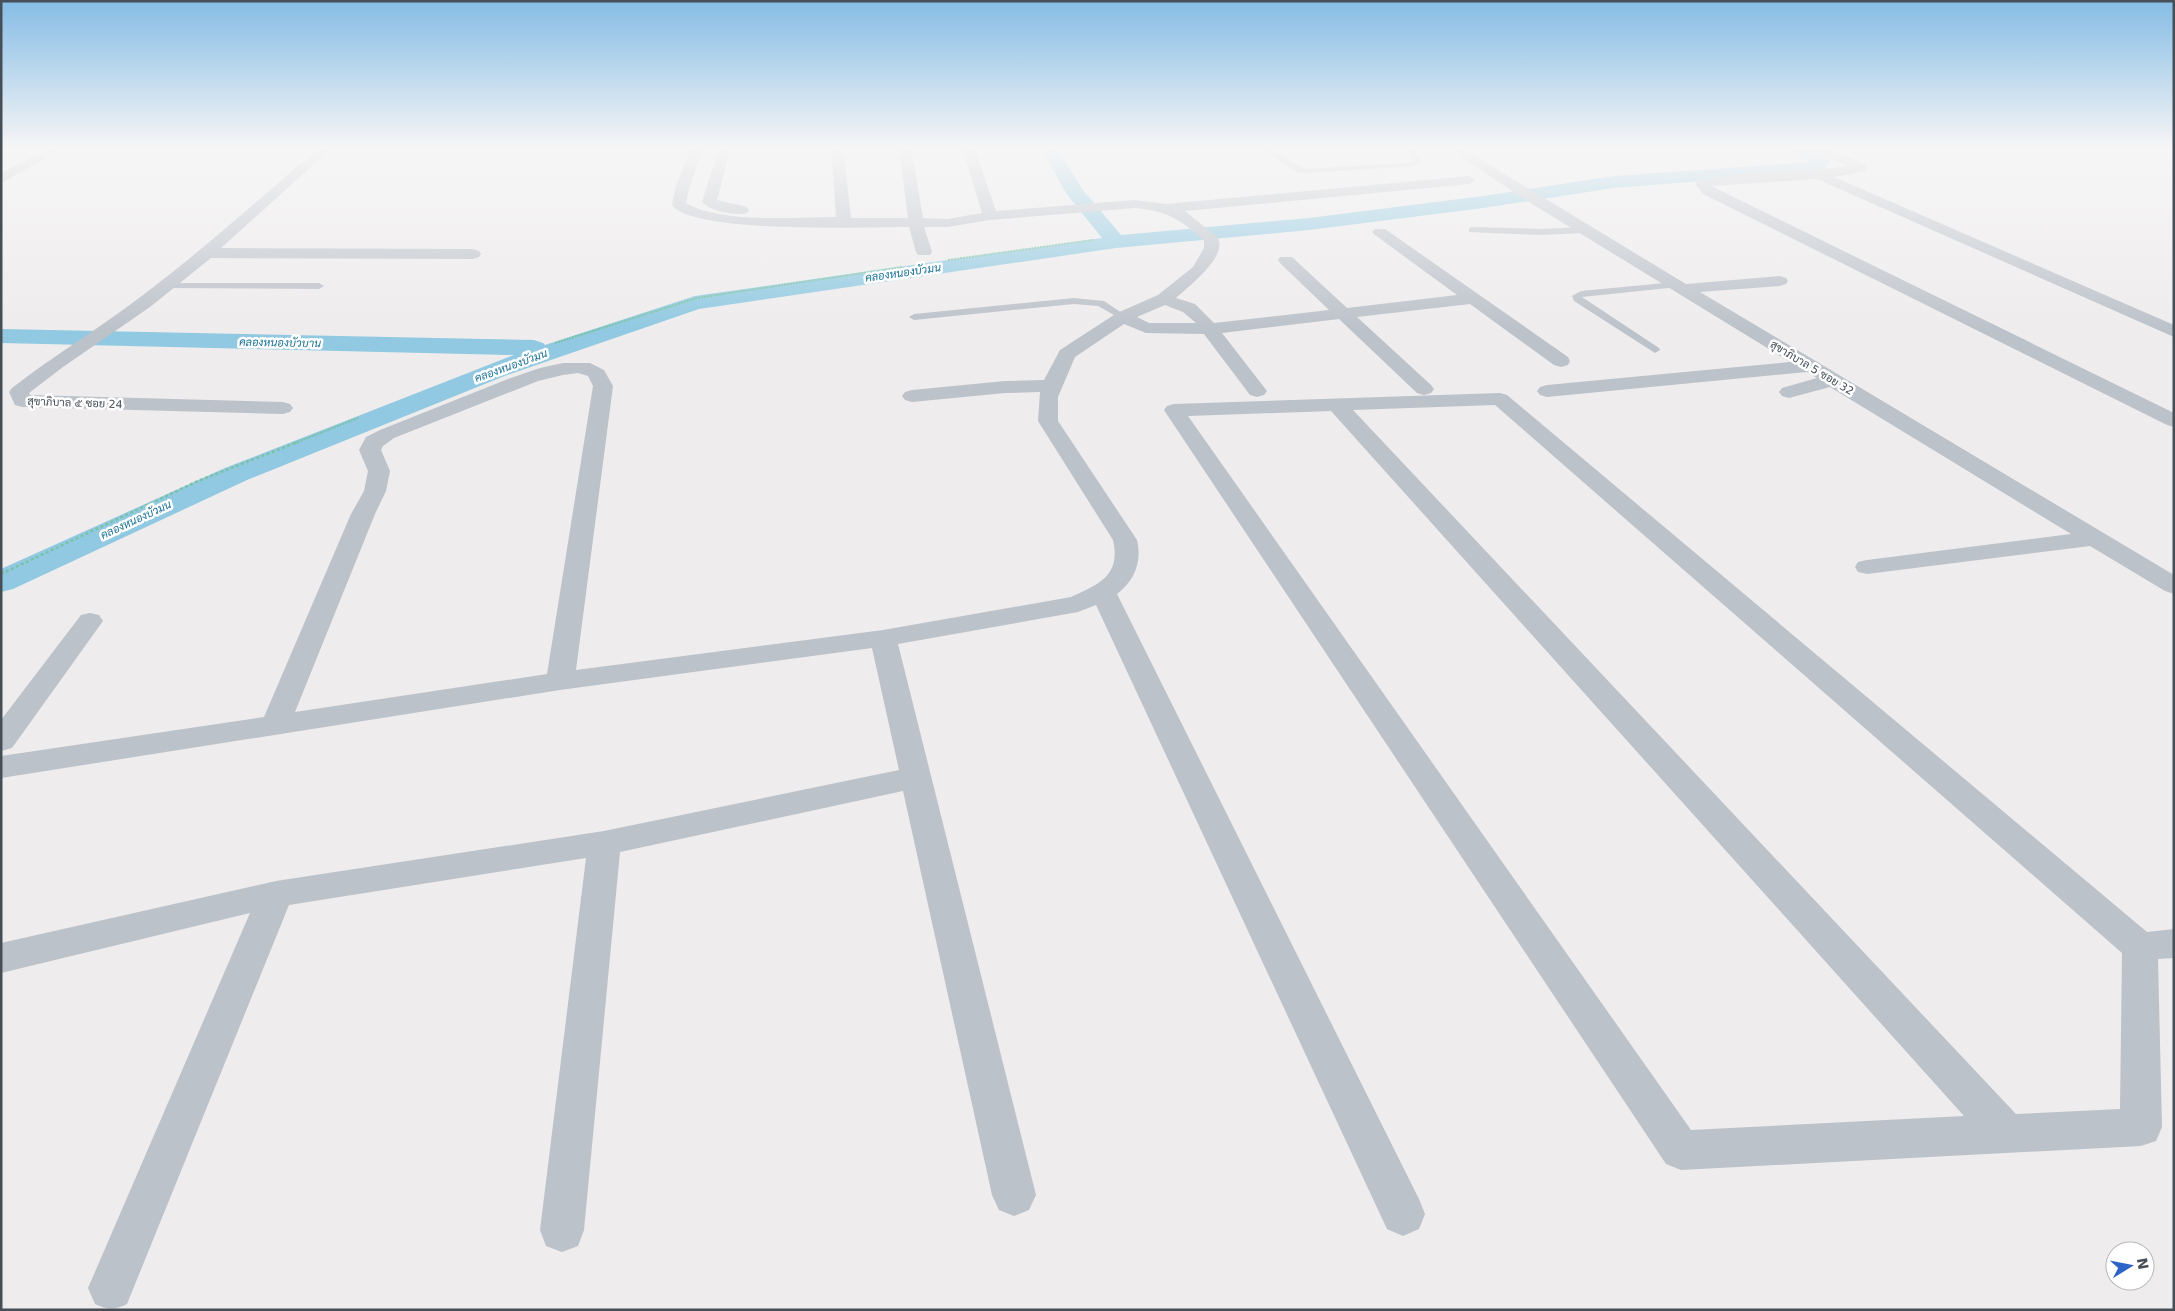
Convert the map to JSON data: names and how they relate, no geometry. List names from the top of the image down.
{
  "streets": {
    "street": ["สุขาภิบาล 5 ซอย 32", "สุขาภิบาล ๕ ซอย 24"]
  },
  "water": ["คลองหนองบัวมน", "คลองหนองบัวบาน"],
  "north": "right"
}
